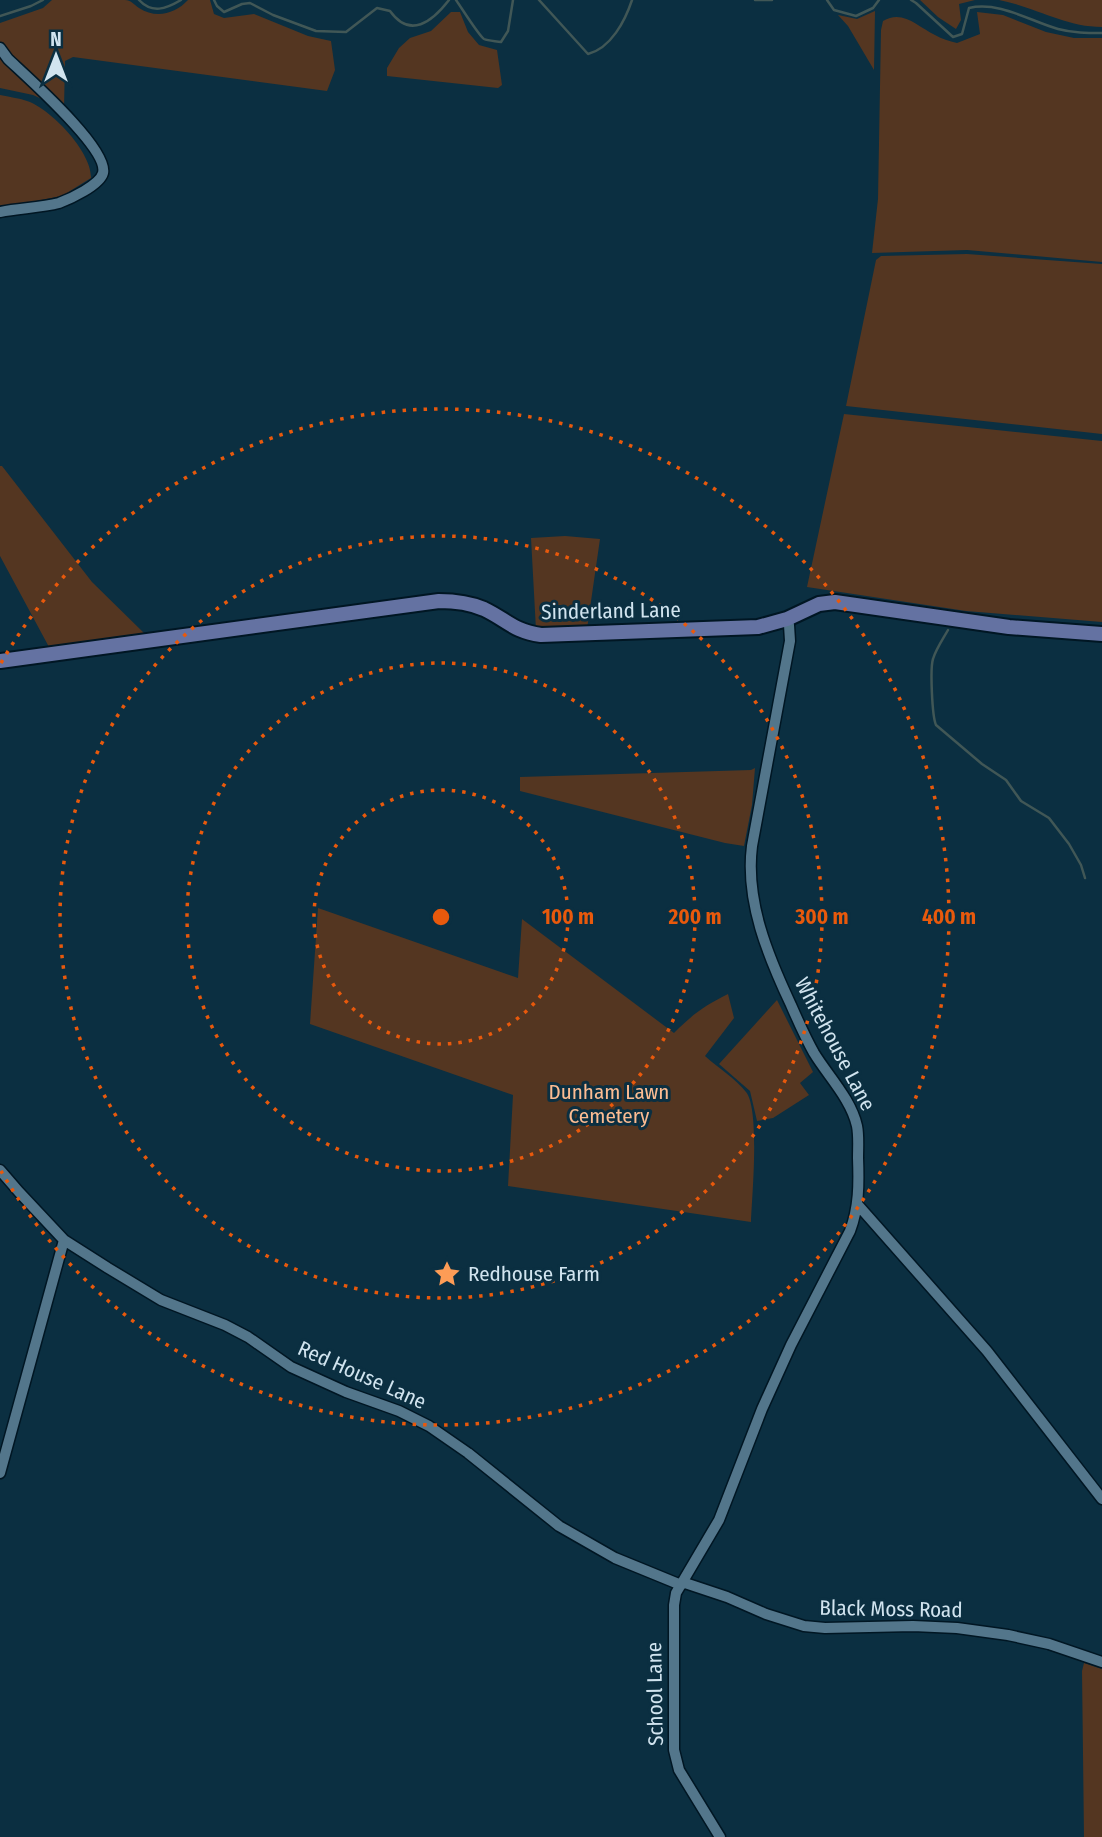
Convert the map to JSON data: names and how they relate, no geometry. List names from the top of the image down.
{
  "streets": {
    "street": [
      "Sinderland Lane",
      "Whitehouse Lane",
      "Red House Lane",
      "Black Moss Road",
      "School Lane"
    ]
  },
  "crossings": [
    ["Sinderland Lane", "Whitehouse Lane"],
    ["Whitehouse Lane", "Red House Lane"],
    ["Whitehouse Lane", "Black Moss Road"],
    ["Whitehouse Lane", "School Lane"],
    ["Red House Lane", "Black Moss Road"],
    ["Red House Lane", "School Lane"],
    ["Black Moss Road", "School Lane"]
  ],
  "parks": ["Dunham Lawn Cemetery"],
  "places": {
    "place": ["Redhouse Farm"]
  },
  "north": "top",
  "rings": [
    "100 m",
    "200 m",
    "300 m",
    "400 m"
  ]
}
